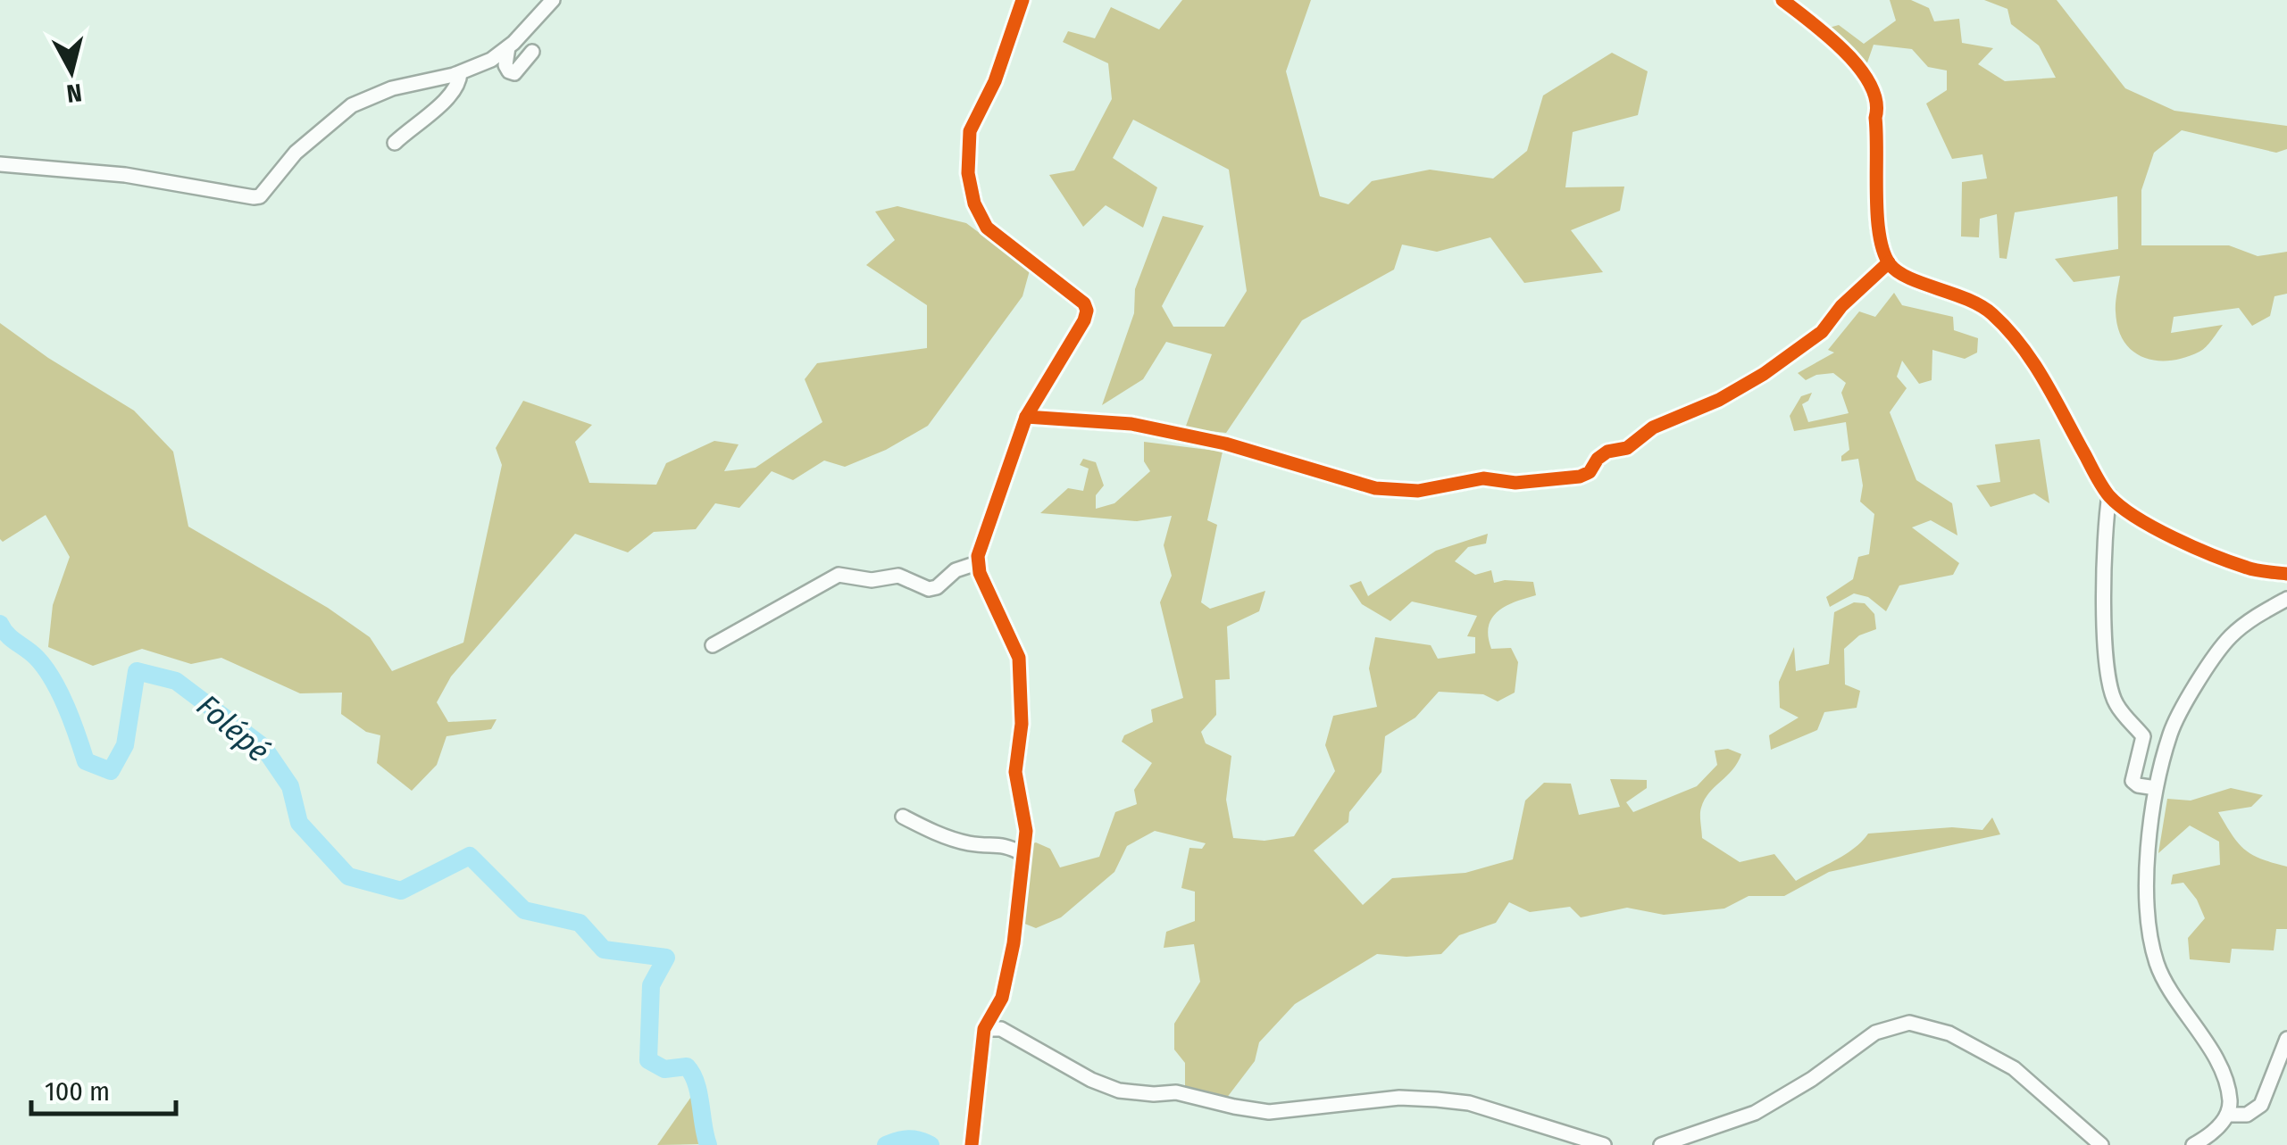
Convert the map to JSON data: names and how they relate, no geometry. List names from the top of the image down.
{
  "water": ["Folépé"],
  "scale_bar": "100 m",
  "north": "bottom"
}
